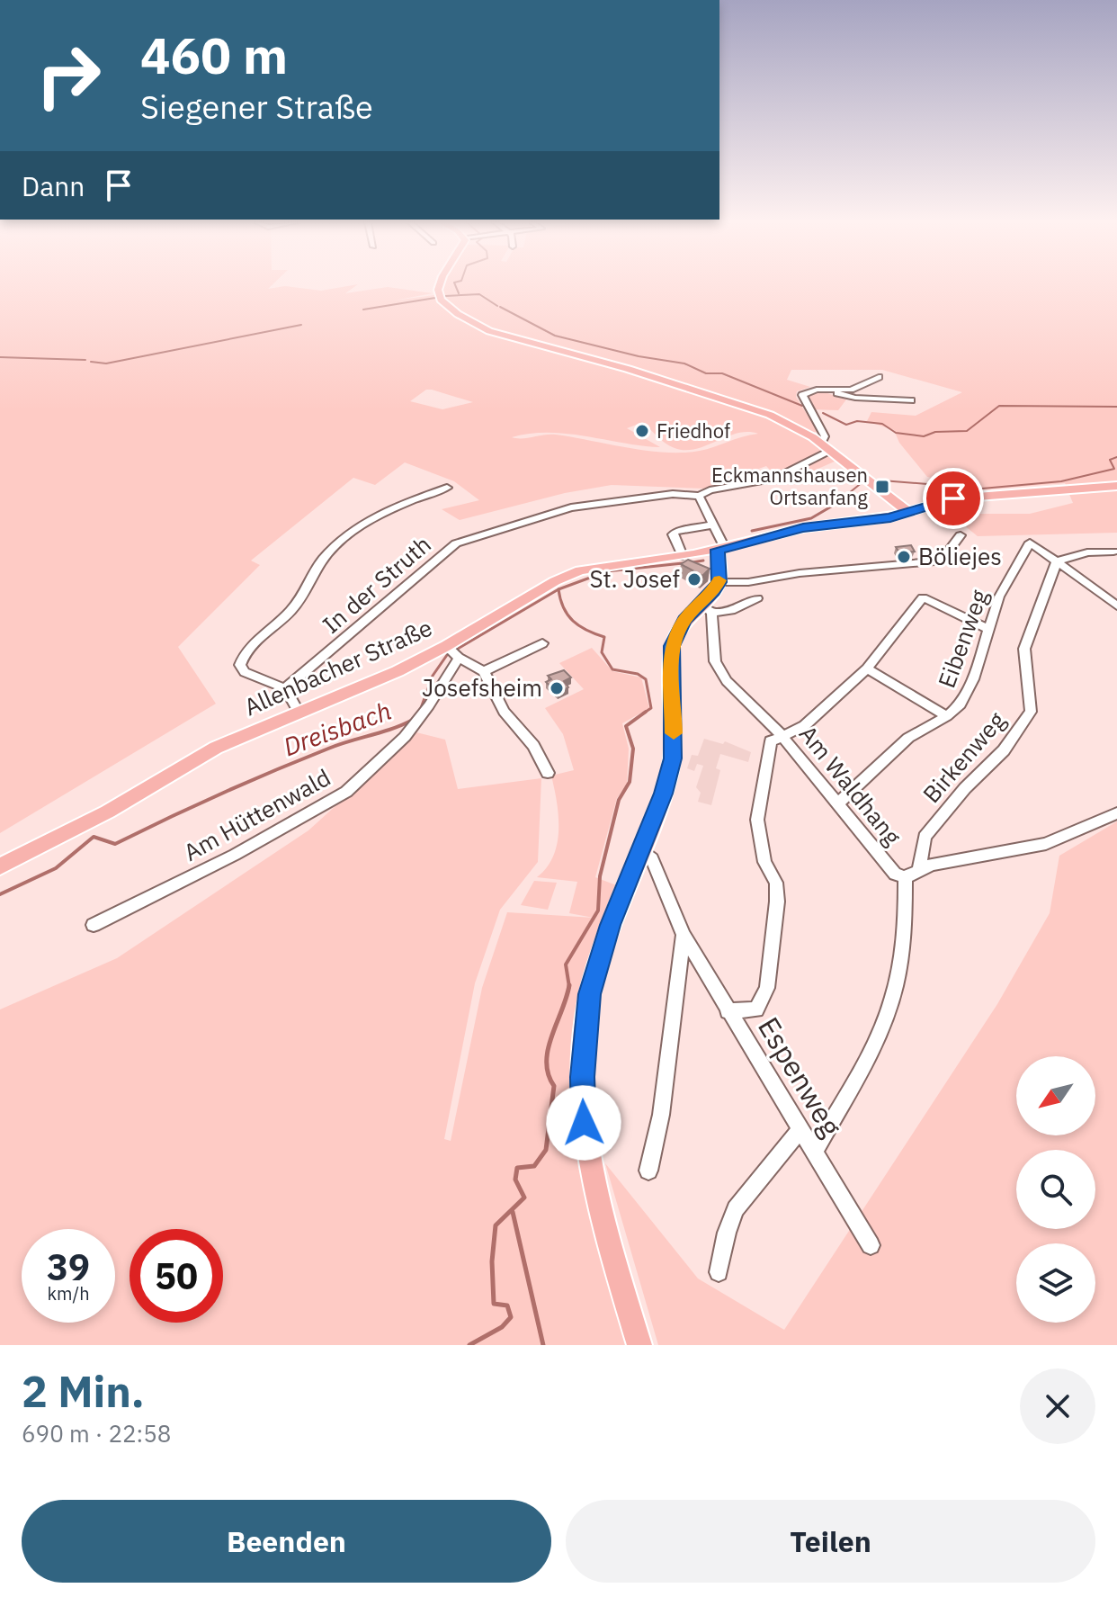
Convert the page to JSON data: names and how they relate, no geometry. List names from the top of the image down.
{
  "streets": {
    "main road": ["Allenbacher Straße"],
    "street": [
      "In der Struth",
      "Eibenweg",
      "Birkenweg",
      "Am Waldhang",
      "Am Hüttenwald",
      "Espenweg"
    ]
  },
  "crossings": [
    ["Eibenweg", "Birkenweg"],
    ["Eibenweg", "Am Waldhang"],
    ["Allenbacher Straße", "Am Hüttenwald"],
    ["Birkenweg", "Am Waldhang"],
    ["Birkenweg", "Espenweg"]
  ],
  "water": ["Dreisbach"],
  "places": {
    "other": [
      "Friedhof",
      "Böliejes",
      "St. Josef",
      "Josefsheim"
    ],
    "transit": ["Eckmannshausen Ortsanfang"]
  },
  "north": "bottom left",
  "page": {
    "turn": ["460 m", "Siegener Straße"],
    "then": "Dann",
    "speed": "39 km/h",
    "limit": "50",
    "heading": ["2 Min.", "690 m · 22:58"],
    "buttons": ["Beenden", "Teilen"]
  }
}
